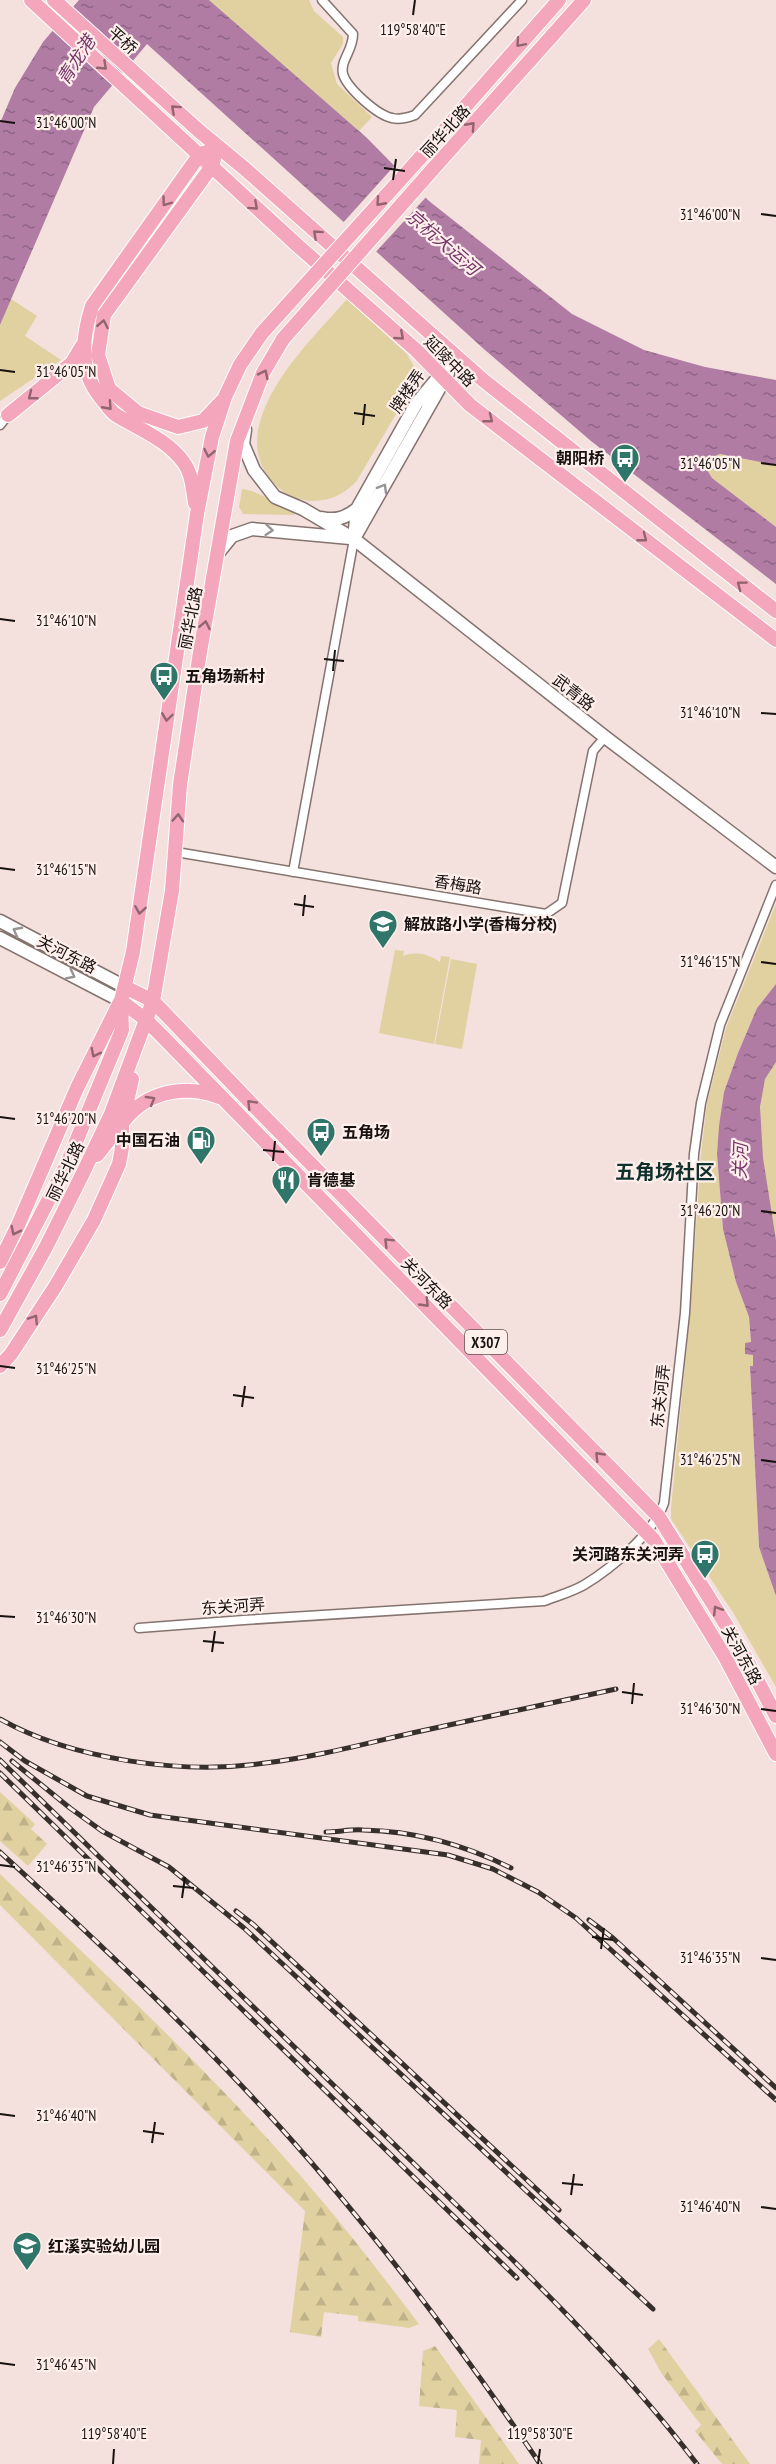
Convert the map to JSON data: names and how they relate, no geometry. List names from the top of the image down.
{
  "streets": {
    "main road": [
      "平桥",
      "丽华北路",
      "延陵中路",
      "关河东路",
      "X307"
    ],
    "street": [
      "牌楼弄",
      "武青路",
      "香梅路",
      "东关河弄"
    ]
  },
  "crossings": [
    ["平桥", "延陵中路"],
    ["丽华北路", "武青路"],
    ["丽华北路", "香梅路"],
    ["丽华北路", "关河东路"],
    ["延陵中路", "牌楼弄"],
    ["牌楼弄", "武青路"],
    ["牌楼弄", "香梅路"],
    ["武青路", "香梅路"],
    ["关河东路", "东关河弄"]
  ],
  "districts": ["五角场社区"],
  "water": ["青龙港", "京杭大运河", "关河"],
  "places": {
    "bus stop": [
      "朝阳桥",
      "五角场新村",
      "五角场",
      "关河路东关河弄"
    ],
    "school or university": ["解放路小学(香梅分校)", "红溪实验幼儿园"],
    "fuel station": ["中国石油"],
    "restaurant": ["肯德基"]
  },
  "coordinates": [
    "119°58'40\"E",
    "31°46'00\"N",
    "31°46'05\"N",
    "31°46'10\"N",
    "31°46'15\"N",
    "31°46'20\"N",
    "31°46'25\"N",
    "31°46'30\"N",
    "31°46'35\"N",
    "31°46'40\"N",
    "31°46'45\"N",
    "119°58'30\"E"
  ]
}
